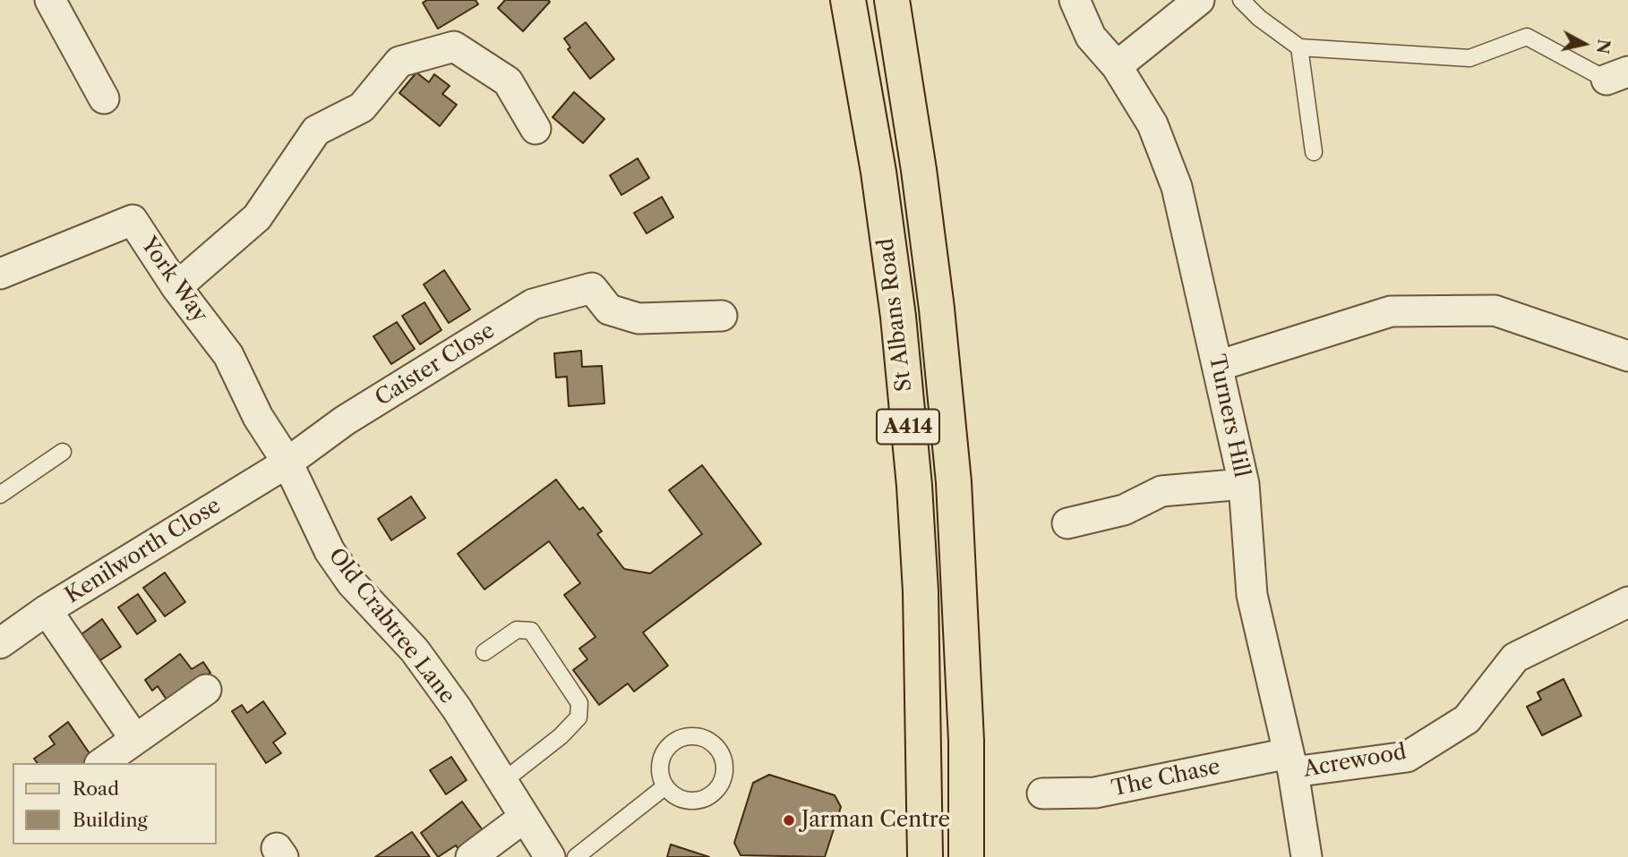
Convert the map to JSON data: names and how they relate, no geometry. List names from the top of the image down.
{
  "streets": {
    "main road": ["St Albans Road", "A414"],
    "street": [
      "York Way",
      "Caister Close",
      "Turners Hill",
      "Kenilworth Close",
      "Old Crabtree Lane",
      "Acrewood",
      "The Chase"
    ]
  },
  "crossings": [
    ["York Way", "Caister Close"],
    ["York Way", "Kenilworth Close"],
    ["York Way", "Old Crabtree Lane"],
    ["Caister Close", "Kenilworth Close"],
    ["Caister Close", "Old Crabtree Lane"],
    ["Turners Hill", "Acrewood"],
    ["Turners Hill", "The Chase"],
    ["Kenilworth Close", "Old Crabtree Lane"],
    ["Acrewood", "The Chase"]
  ],
  "places": ["Jarman Centre"],
  "legend": ["Road", "Building"],
  "north": "right"
}
